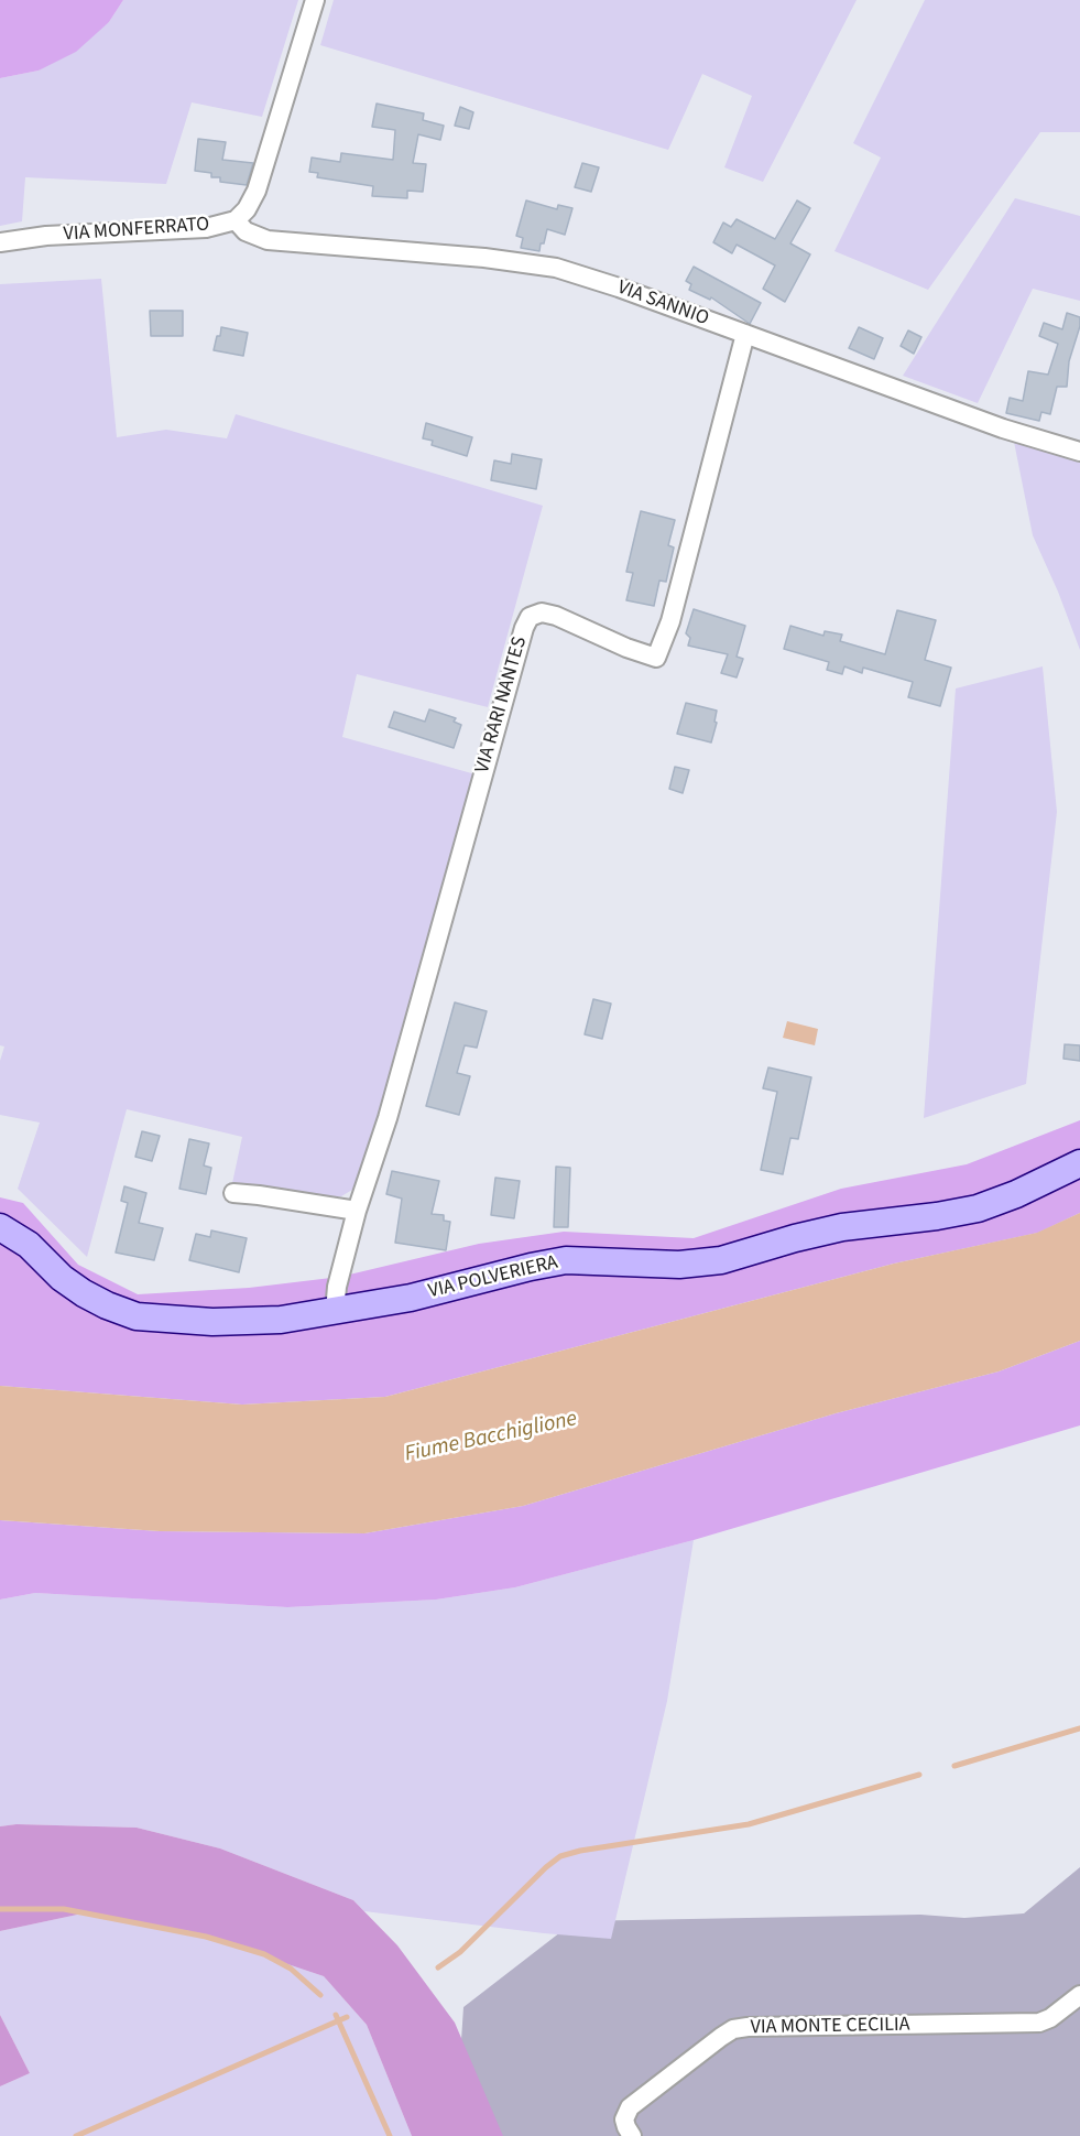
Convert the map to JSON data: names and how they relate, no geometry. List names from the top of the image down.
{
  "streets": {
    "street": [
      "VIA MONFERRATO",
      "VIA SANNIO",
      "VIA RARI NANTES",
      "VIA POLVERIERA",
      "VIA MONTE CECILIA"
    ]
  },
  "crossings": [
    ["VIA MONFERRATO", "VIA SANNIO"],
    ["VIA SANNIO", "VIA RARI NANTES"],
    ["VIA RARI NANTES", "VIA POLVERIERA"]
  ],
  "water": ["Fiume Bacchiglione"]
}
